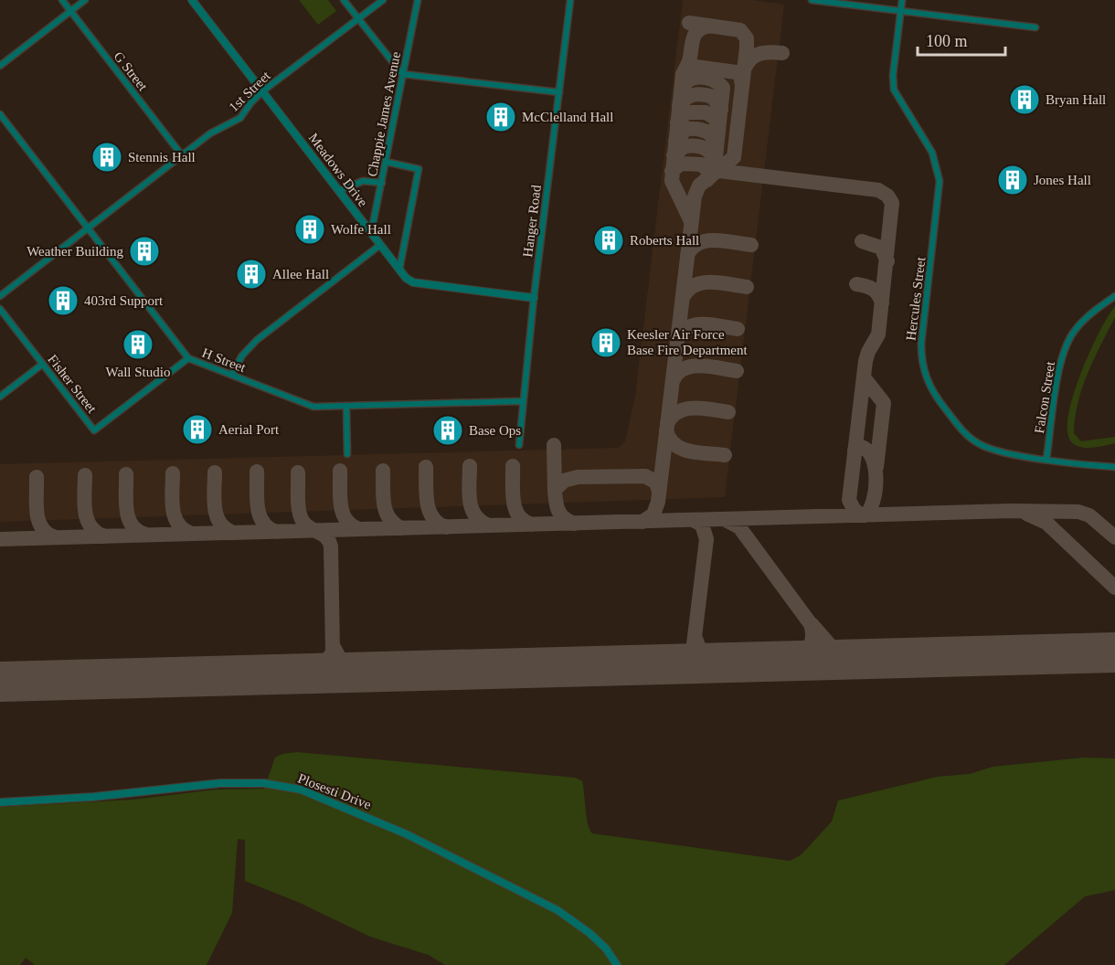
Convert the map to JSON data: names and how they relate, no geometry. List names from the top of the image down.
{
  "streets": {
    "street": [
      "G Street",
      "1st Street",
      "Chappie James Avenue",
      "Meadows Drive",
      "Hanger Road",
      "Hercules Street",
      "H Street",
      "Fisher Street",
      "Falcon Street",
      "Plosesti Drive"
    ]
  },
  "crossings": [
    ["G Street", "1st Street"],
    ["1st Street", "Meadows Drive"],
    ["1st Street", "H Street"],
    ["Chappie James Avenue", "Meadows Drive"],
    ["Meadows Drive", "Hanger Road"],
    ["Hanger Road", "H Street"],
    ["Hercules Street", "Falcon Street"],
    ["H Street", "Fisher Street"]
  ],
  "places": {
    "building": [
      "Bryan Hall",
      "McClelland Hall",
      "Stennis Hall",
      "Jones Hall",
      "Wolfe Hall",
      "Roberts Hall",
      "Weather Building",
      "Allee Hall",
      "403rd Support",
      "Keesler Air Force Base Fire Department",
      "Wall Studio",
      "Aerial Port",
      "Base Ops"
    ]
  },
  "scale_bar": "100 m"
}
